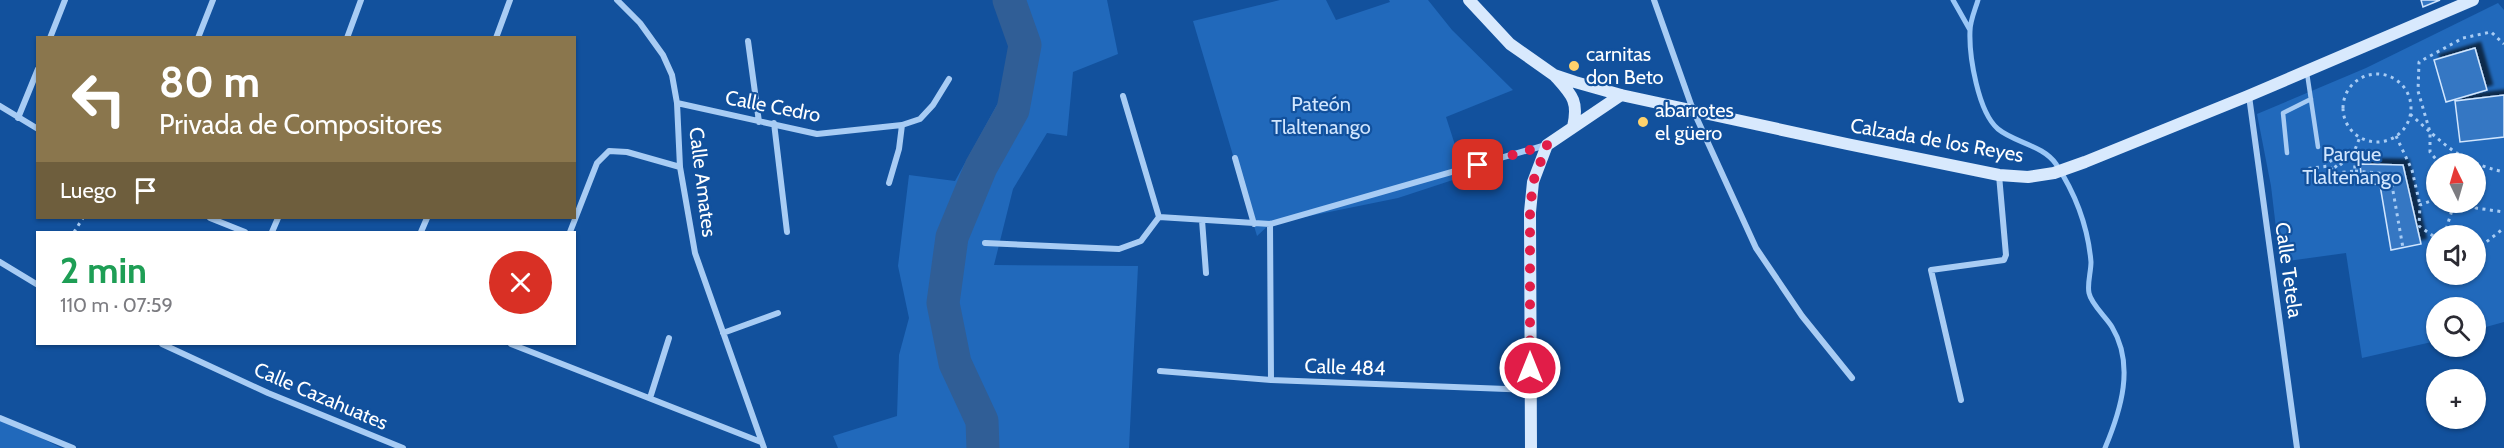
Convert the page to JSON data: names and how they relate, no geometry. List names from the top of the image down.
{
  "streets": {
    "street": [
      "Calle Cedro",
      "Calzada de los Reyes",
      "Calle Amates",
      "Calle Tetela",
      "Calle 484",
      "Calle Cazahuates"
    ]
  },
  "crossings": [
    ["Calle Cedro", "Calle Amates"],
    ["Calzada de los Reyes", "Calle Tetela"]
  ],
  "parks": ["Pateón Tlaltenango", "Parque Tlaltenango"],
  "places": ["carnitas don Beto", "abarrotes el güero"],
  "north": "top",
  "page": {
    "turn": ["80 m", "Privada de Compositores"],
    "map_buttons": "+",
    "then": "Luego",
    "heading": ["2 min", "110 m · 07:59"]
  }
}
